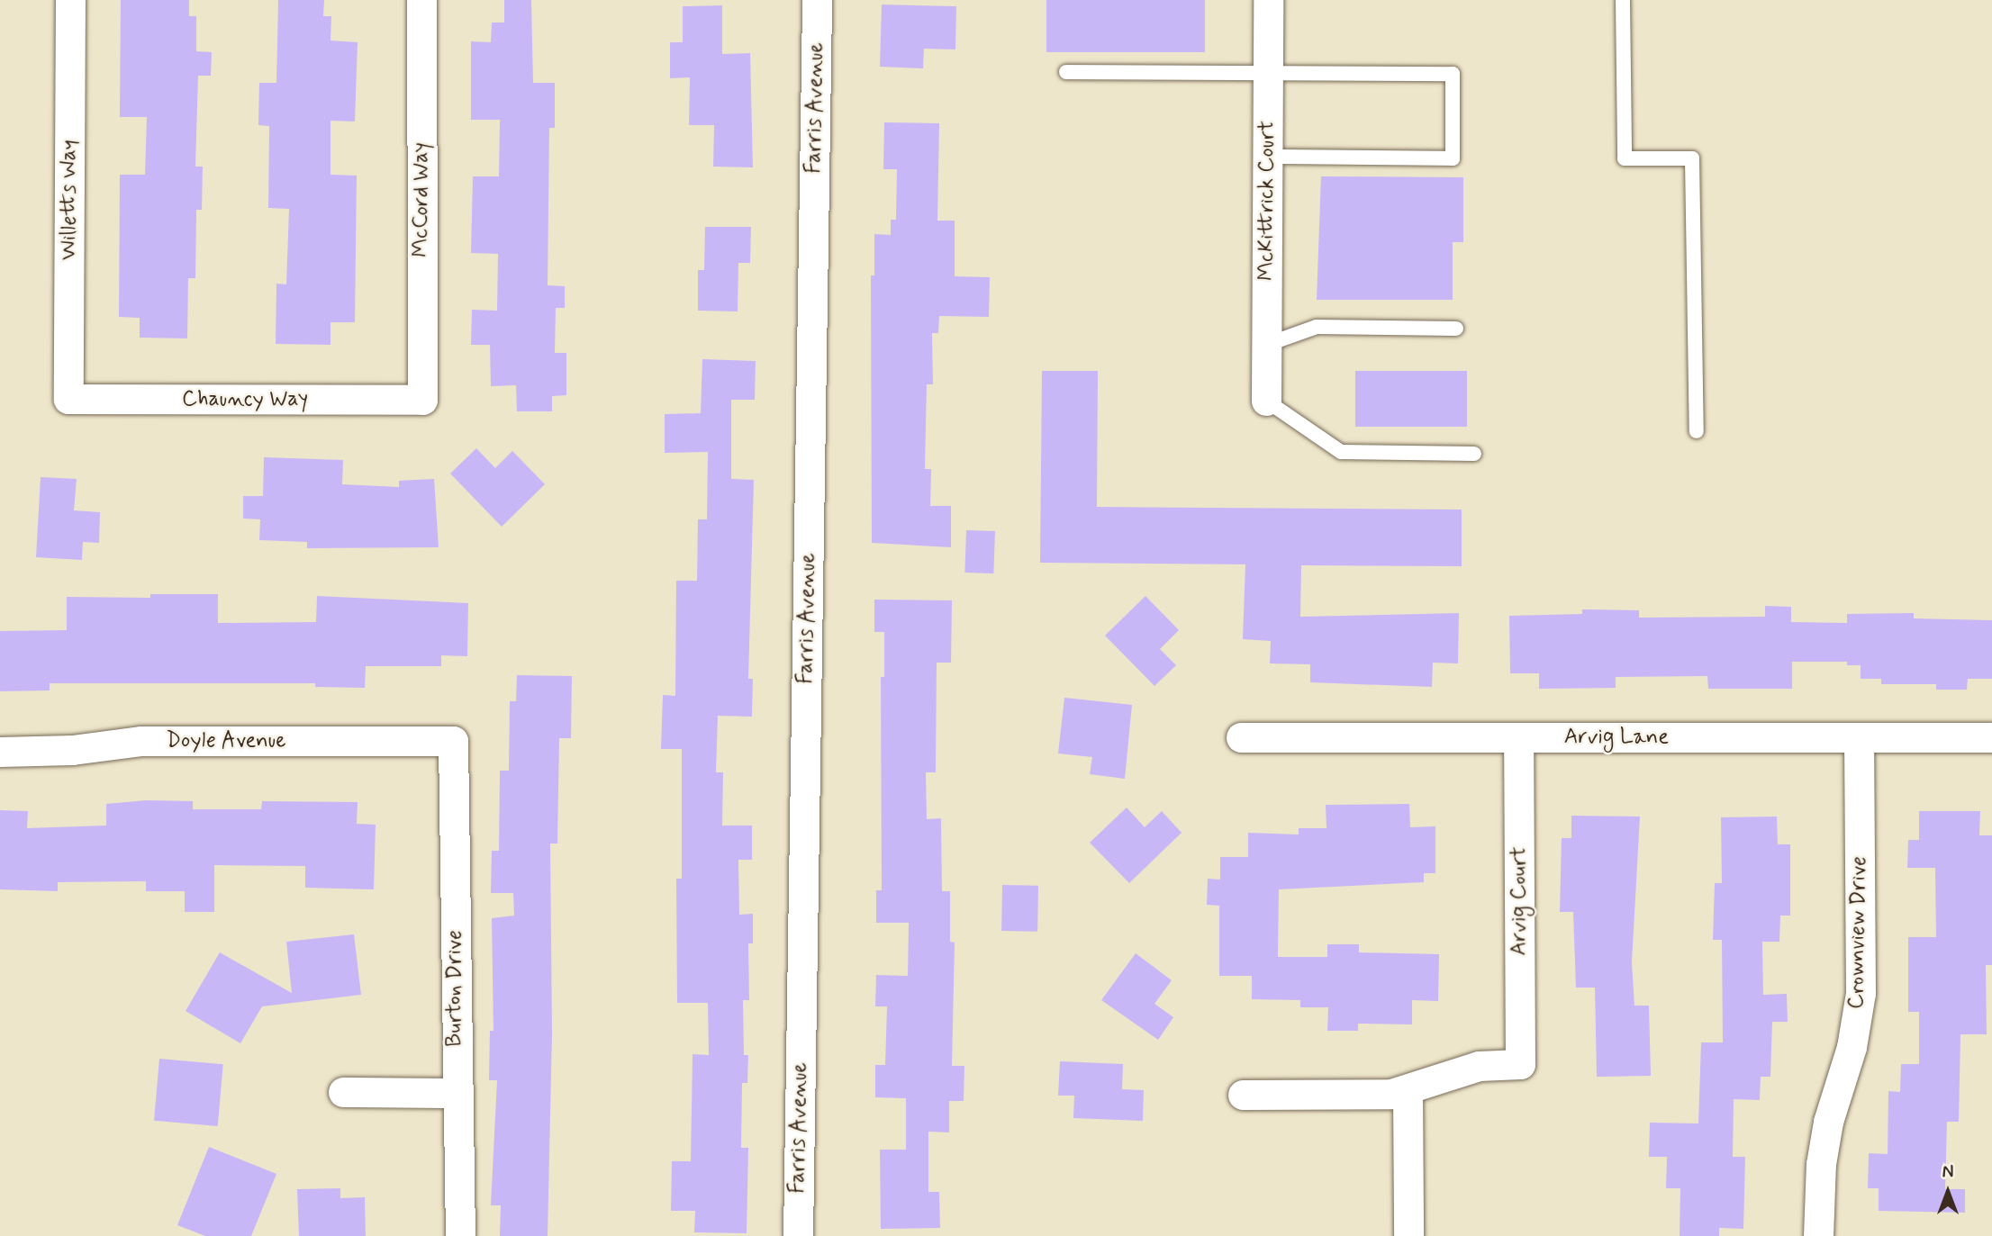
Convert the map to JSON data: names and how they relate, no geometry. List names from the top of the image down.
{
  "streets": {
    "street": [
      "Farris Avenue",
      "Willetts Way",
      "McCord Way",
      "McKittrick Court",
      "Chauncy Way",
      "Arvig Lane",
      "Doyle Avenue",
      "Arvig Court",
      "Crownview Drive",
      "Burton Drive"
    ]
  },
  "crossings": [
    ["Willetts Way", "Chauncy Way"],
    ["McCord Way", "Chauncy Way"],
    ["Arvig Lane", "Arvig Court"],
    ["Arvig Lane", "Crownview Drive"],
    ["Doyle Avenue", "Burton Drive"]
  ],
  "north": "top"
}
